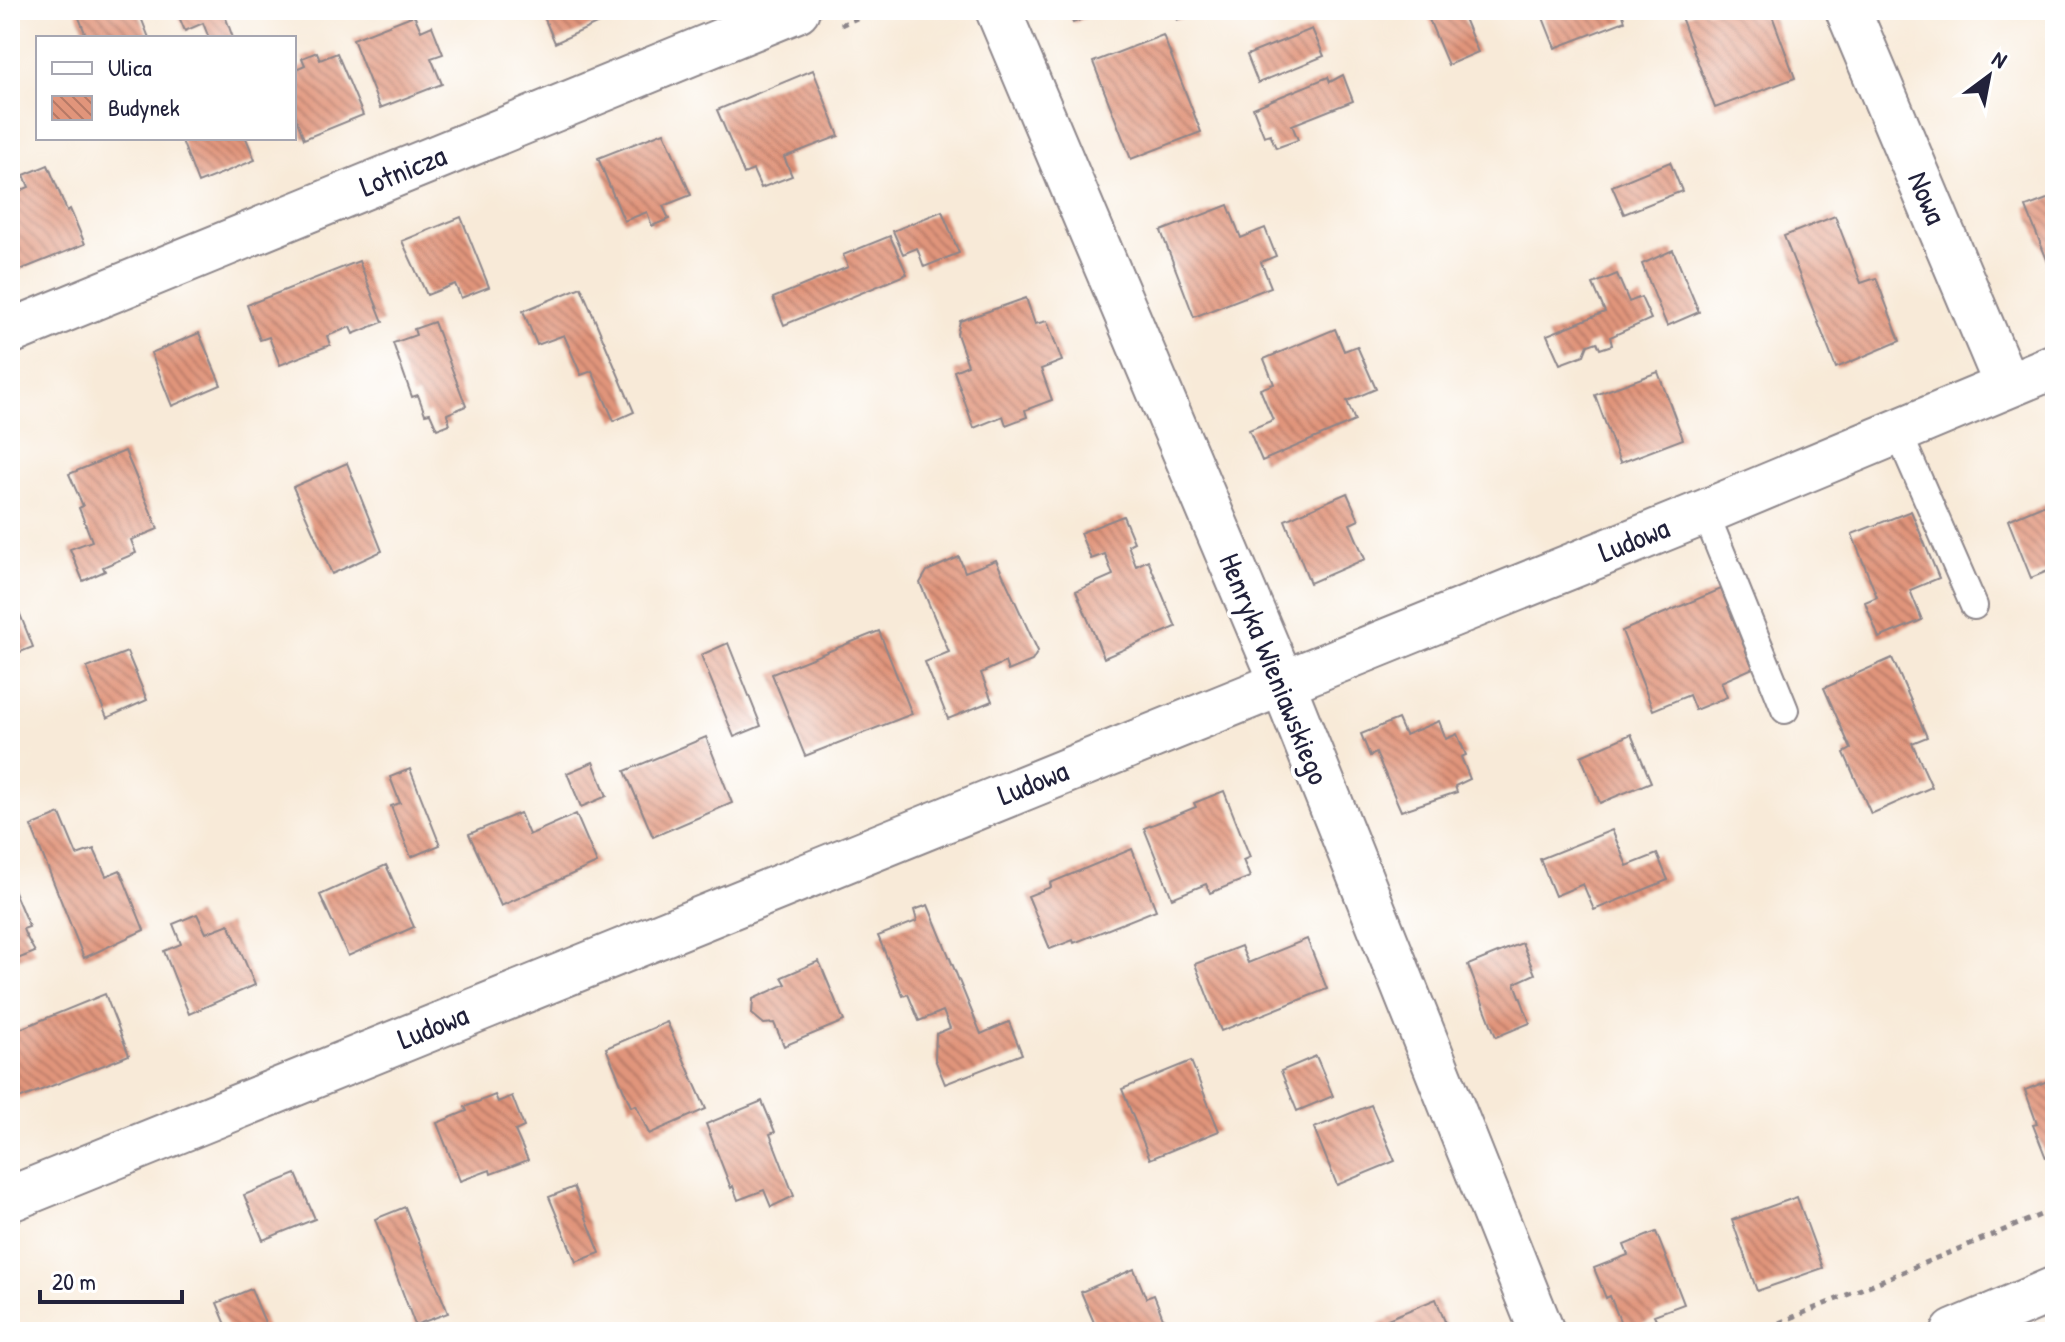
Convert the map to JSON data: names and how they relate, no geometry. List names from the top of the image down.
{
  "streets": {
    "street": [
      "Lotnicza",
      "Nowa",
      "Ludowa",
      "Henryka Wieniawskiego"
    ]
  },
  "crossings": [
    ["Nowa", "Ludowa"],
    ["Ludowa", "Henryka Wieniawskiego"]
  ],
  "legend": ["Ulica", "Budynek"],
  "scale_bar": "20 m",
  "north": "top right"
}
